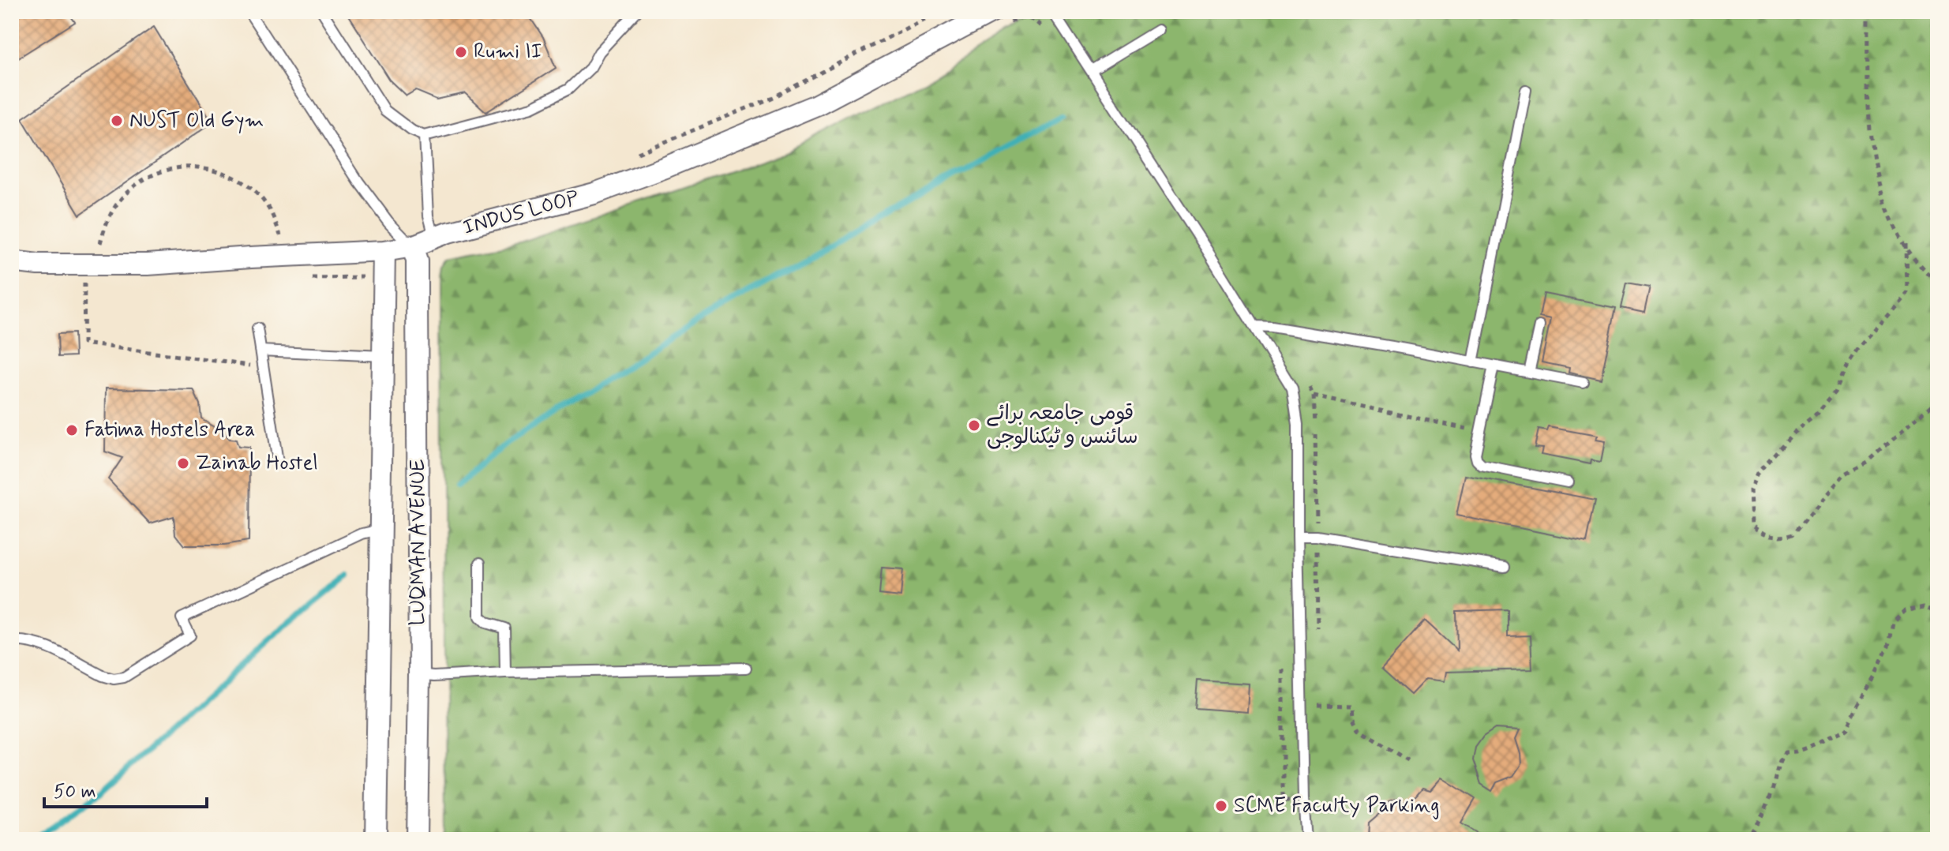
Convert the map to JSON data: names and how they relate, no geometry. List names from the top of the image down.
{
  "streets": {
    "street": ["INDUS LOOP", "LUQMAN AVENUE"]
  },
  "crossings": [
    ["INDUS LOOP", "LUQMAN AVENUE"]
  ],
  "places": [
    "Rumi II",
    "NUST Old Gym",
    "قومی جامعہ برائے سائنس و ٹیکنالوجی",
    "Fatima Hostels Area",
    "Zainab Hostel",
    "SCME Faculty Parking"
  ],
  "scale_bar": "50 m"
}
